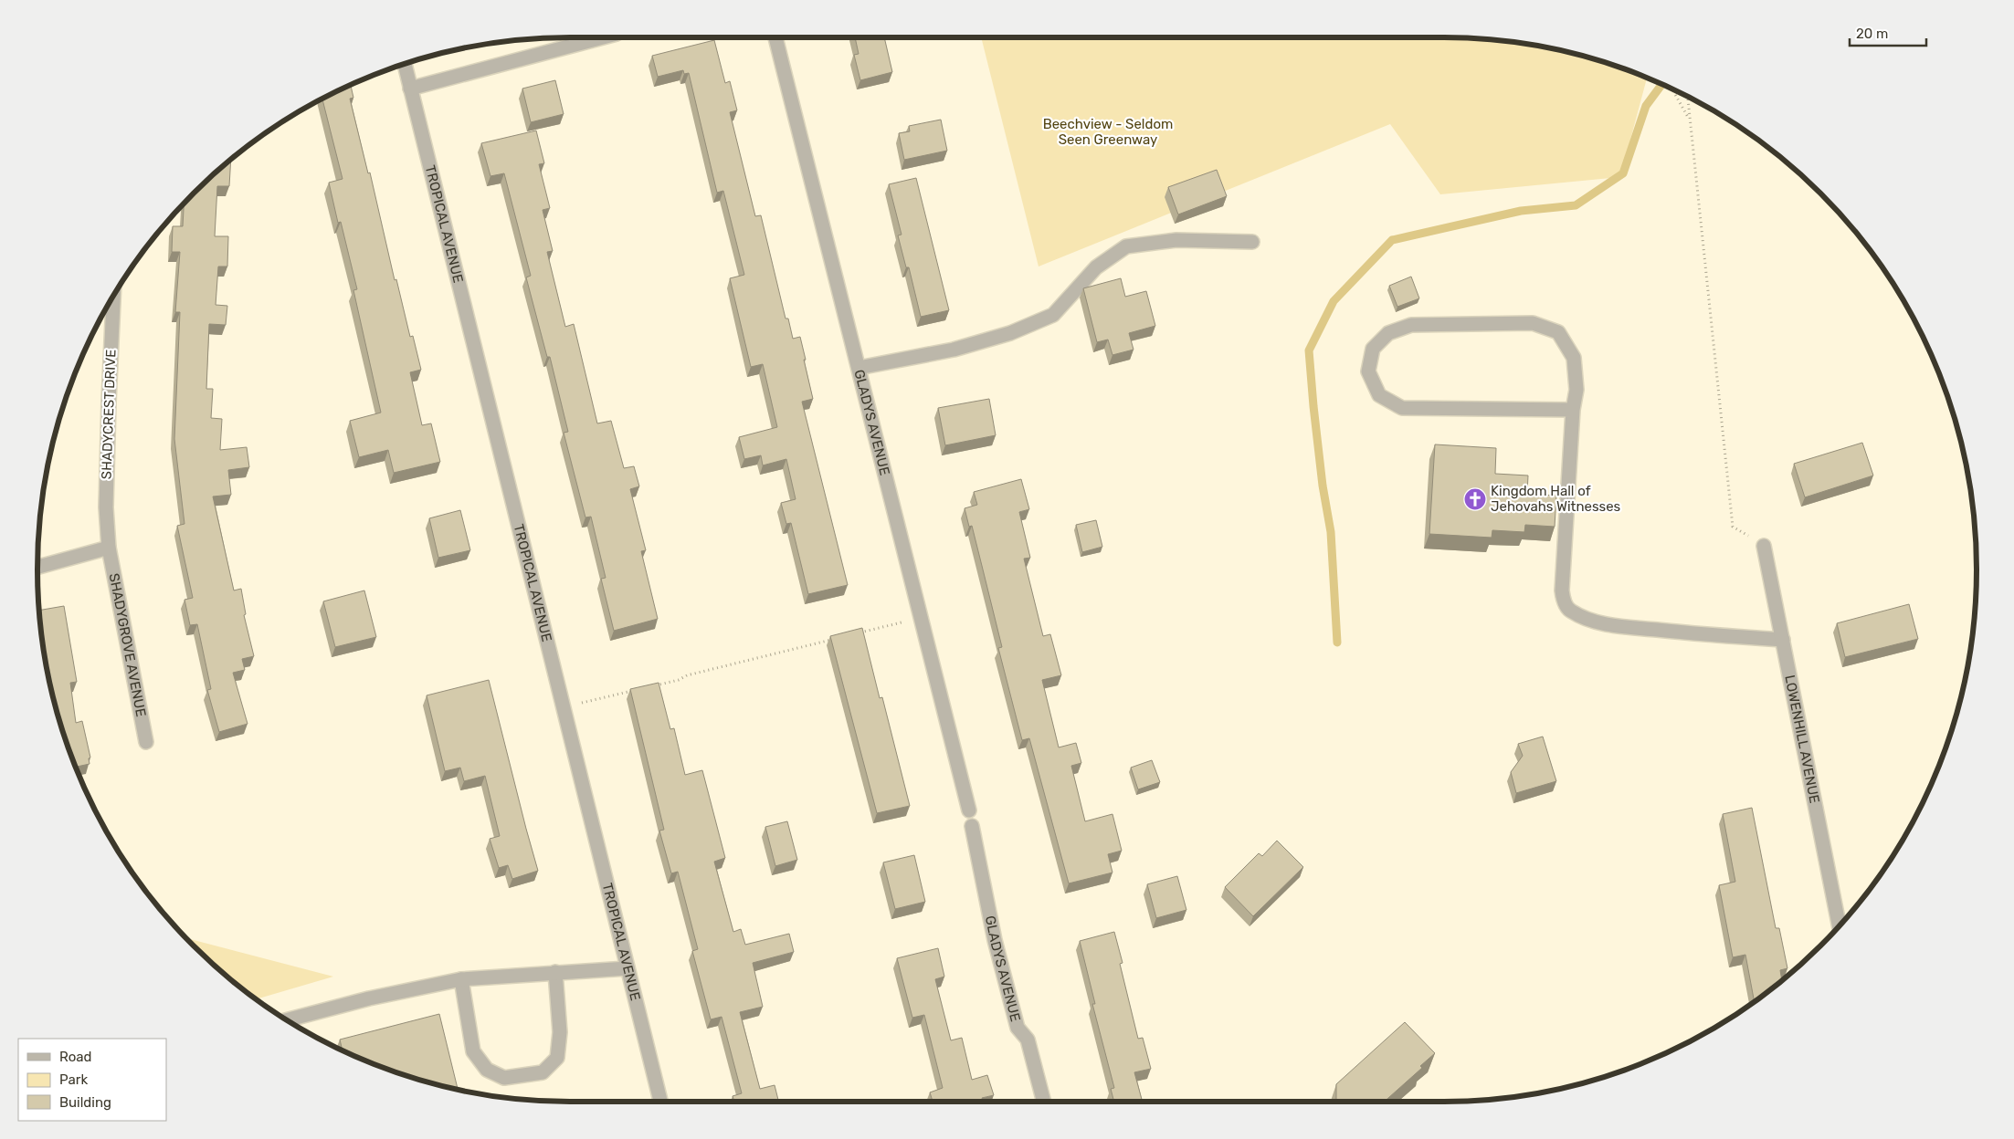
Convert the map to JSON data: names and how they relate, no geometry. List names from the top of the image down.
{
  "streets": {
    "street": [
      "TROPICAL AVENUE",
      "SHADYCREST DRIVE",
      "GLADYS AVENUE",
      "SHADYGROVE AVENUE",
      "LOWENHILL AVENUE"
    ]
  },
  "crossings": [
    ["SHADYCREST DRIVE", "SHADYGROVE AVENUE"]
  ],
  "parks": ["Beechview - Seldom Seen Greenway"],
  "places": {
    "church": ["Kingdom Hall of Jehovahs Witnesses"]
  },
  "legend": ["Road", "Park", "Building"],
  "scale_bar": "20 m"
}
